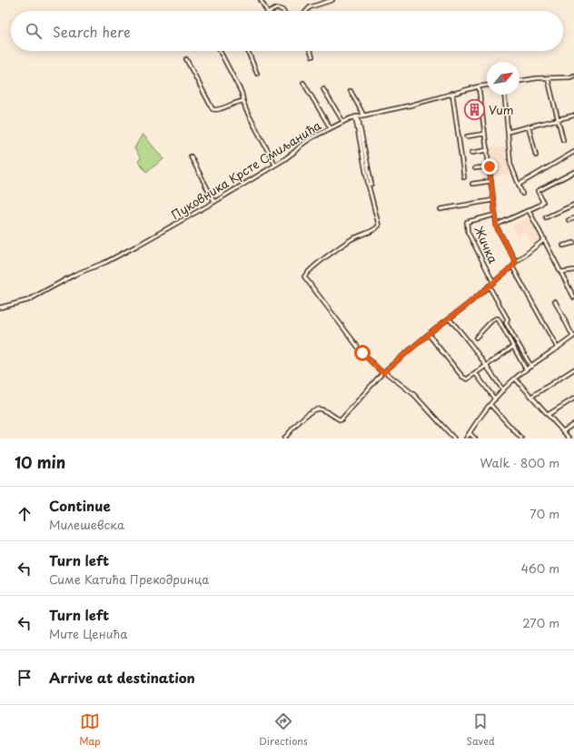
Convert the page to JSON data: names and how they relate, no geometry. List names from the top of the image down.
{
  "streets": {
    "street": ["Пуковника Крсте Смиљанића", "Жичка"]
  },
  "places": {
    "building": ["Vum"]
  },
  "north": "top right",
  "page": {
    "search": "Search here",
    "heading": ["10 min", "Walk · 800 m"],
    "list": [
      ["Continue", "Милешевска", "70 m"],
      ["Turn left", "Симе Катића Прекодринца", "460 m"],
      ["Turn left", "Мите Ценића", "270 m"],
      "Arrive at destination"
    ],
    "nav": ["Map", "Directions", "Saved"]
  }
}
